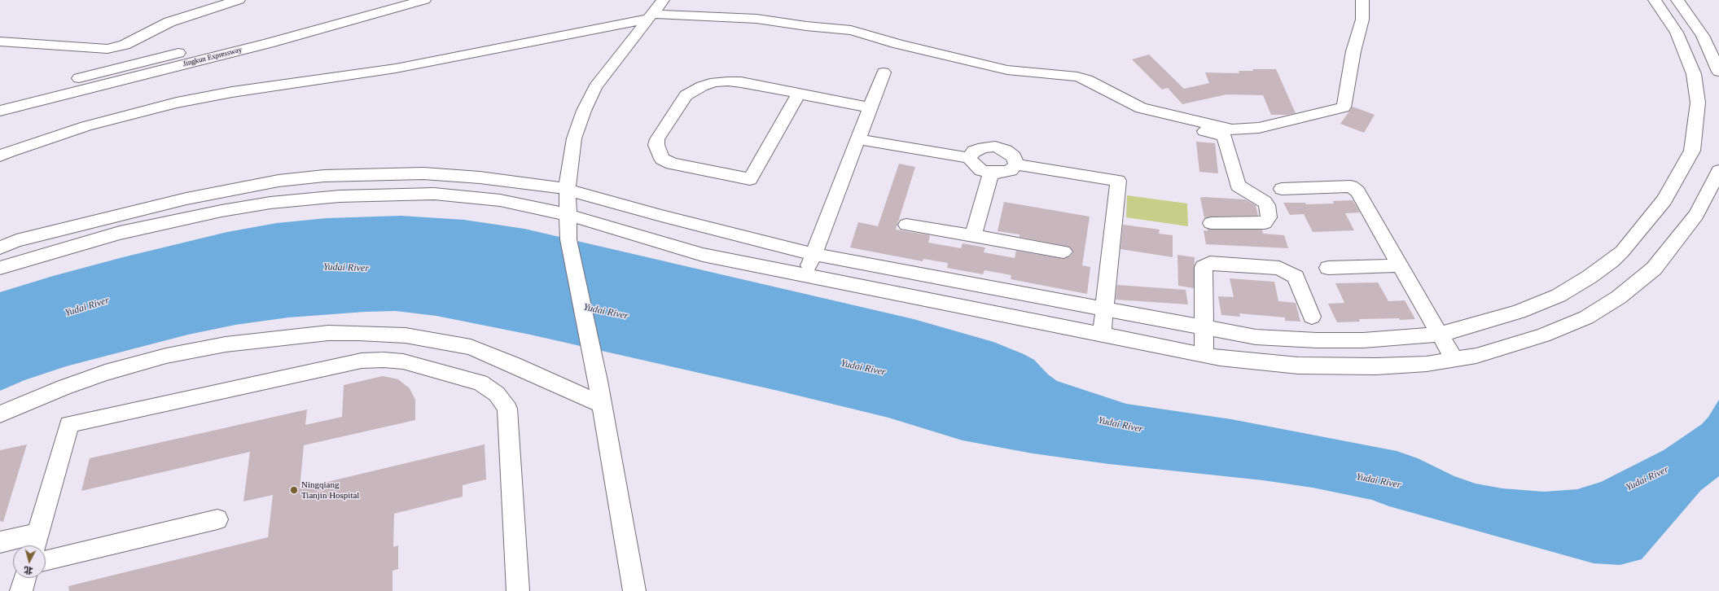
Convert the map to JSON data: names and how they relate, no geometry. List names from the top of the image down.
{
  "streets": {
    "main road": ["Jingkun Expressway"]
  },
  "water": ["Yudai River"],
  "places": ["Ningqiang Tianjin Hospital"],
  "north": "bottom"
}
